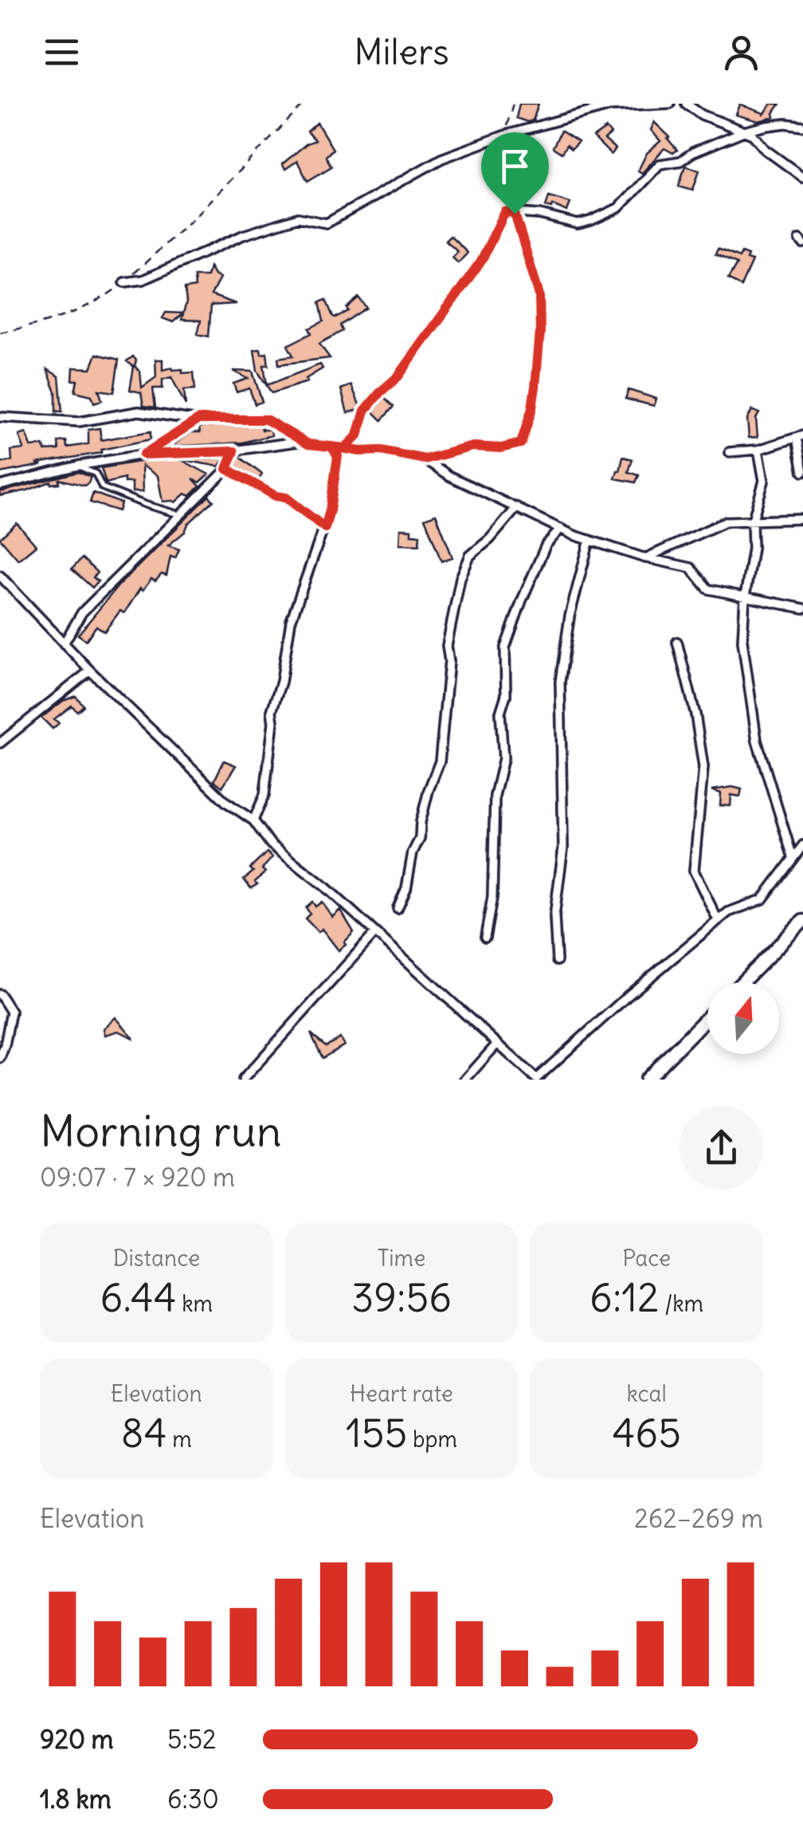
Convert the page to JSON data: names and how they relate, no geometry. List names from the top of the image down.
{
  "north": "top",
  "page": {
    "header": "Milers",
    "heading": ["Morning run", "09:07 · 7 × 920 m"],
    "stats": [
      ["Distance", "6.44 km"],
      ["Time", "39:56"],
      ["Pace", "6:12 /km"],
      ["Elevation", "84 m"],
      ["Heart rate", "155 bpm"],
      ["kcal", "465"]
    ],
    "chart": ["Elevation", "262–269 m"],
    "list": [
      {
        "name": "920 m",
        "note": "5:52"
      },
      {
        "name": "1.8 km",
        "note": "6:30"
      }
    ]
  }
}
